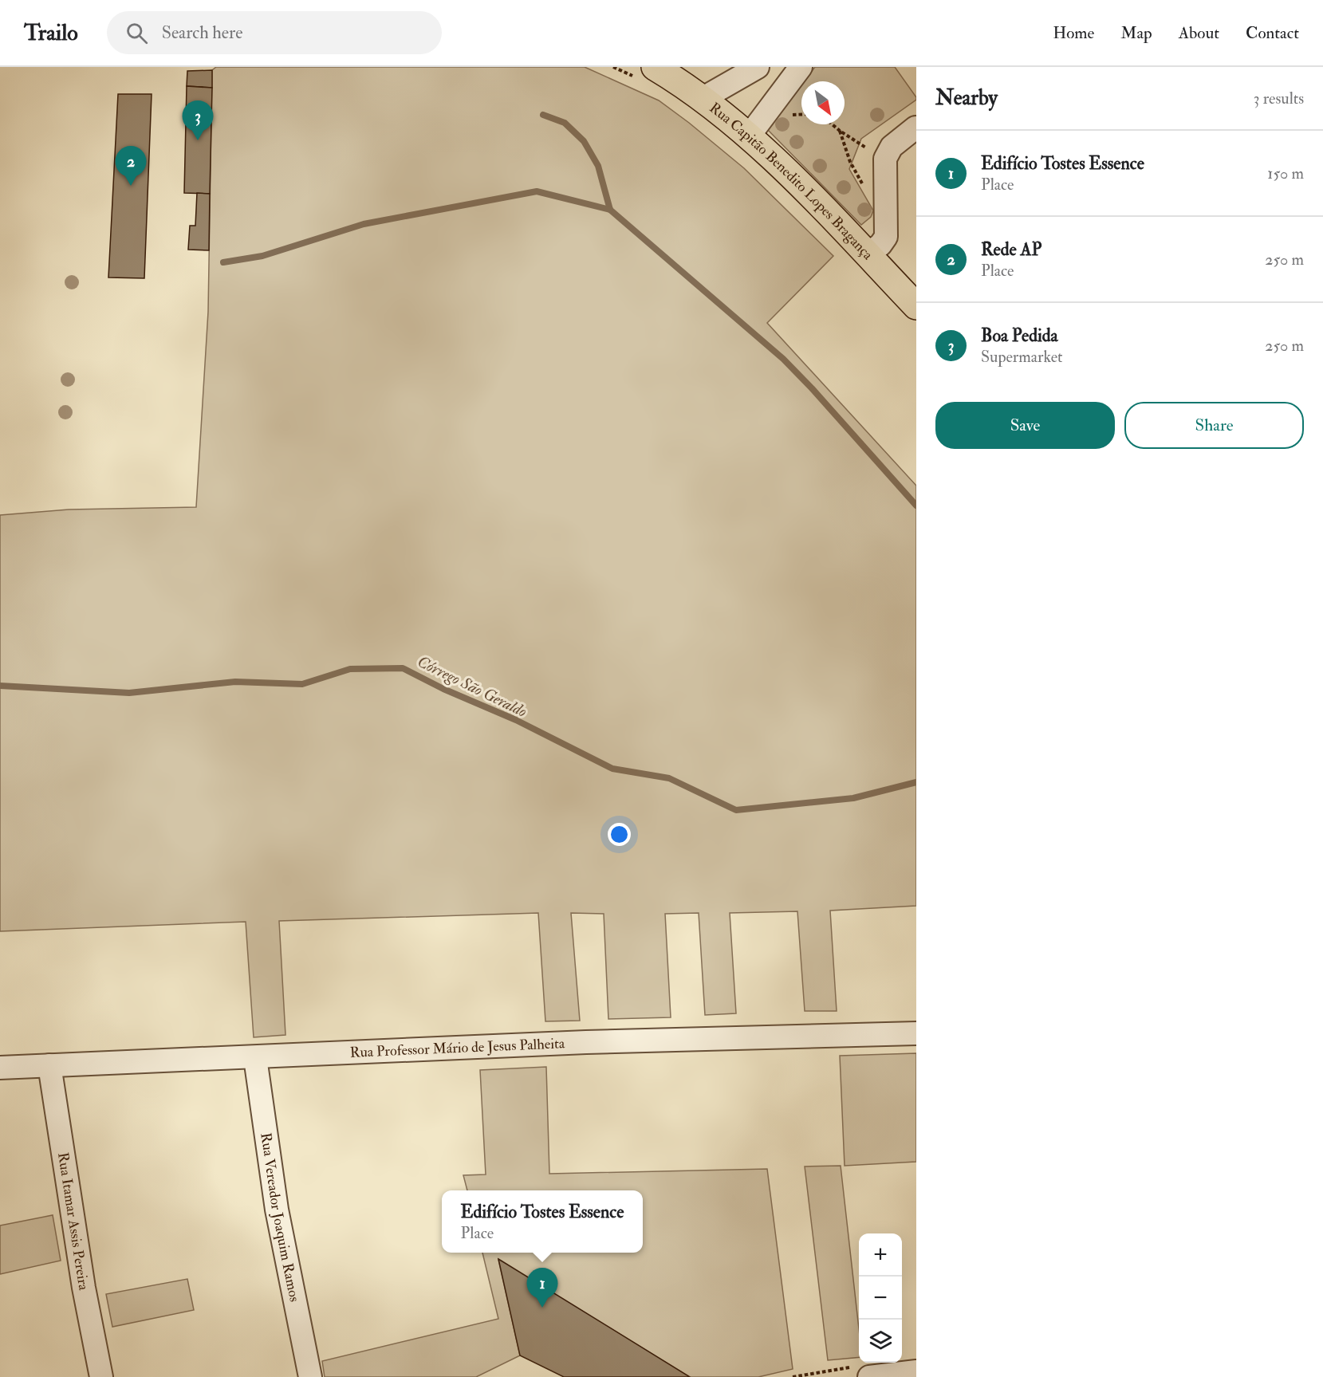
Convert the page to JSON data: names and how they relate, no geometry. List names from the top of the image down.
{
  "streets": {
    "main road": ["Rua Capitão Benedito Lopes Bragança"],
    "street": ["Rua Professor Mário de Jesus Palheita", "Rua Vereador Joaquim Ramos", "Rua Itamar Assis Pereira"]
  },
  "crossings": [
    ["Rua Professor Mário de Jesus Palheita", "Rua Vereador Joaquim Ramos"],
    ["Rua Professor Mário de Jesus Palheita", "Rua Itamar Assis Pereira"]
  ],
  "water": ["Córrego São Geraldo"],
  "north": "bottom right",
  "page": {
    "header": "Trailo",
    "search": "Search here",
    "nav": [
      "Home",
      "Map",
      "About",
      "Contact"
    ],
    "heading": ["Nearby", "3 results"],
    "pins": ["3", "2", "1"],
    "list": [
      {
        "mark": "1",
        "name": "Edifício Tostes Essence",
        "note": "Place",
        "value": "150 m"
      },
      {
        "mark": "2",
        "name": "Rede AP",
        "note": "Place",
        "value": "250 m"
      },
      {
        "mark": "3",
        "name": "Boa Pedida",
        "note": "Supermarket",
        "value": "250 m"
      }
    ],
    "buttons": ["Save", "Share"],
    "popup": ["Edifício Tostes Essence", "Place"],
    "map_buttons": ["+", "−"]
  }
}
